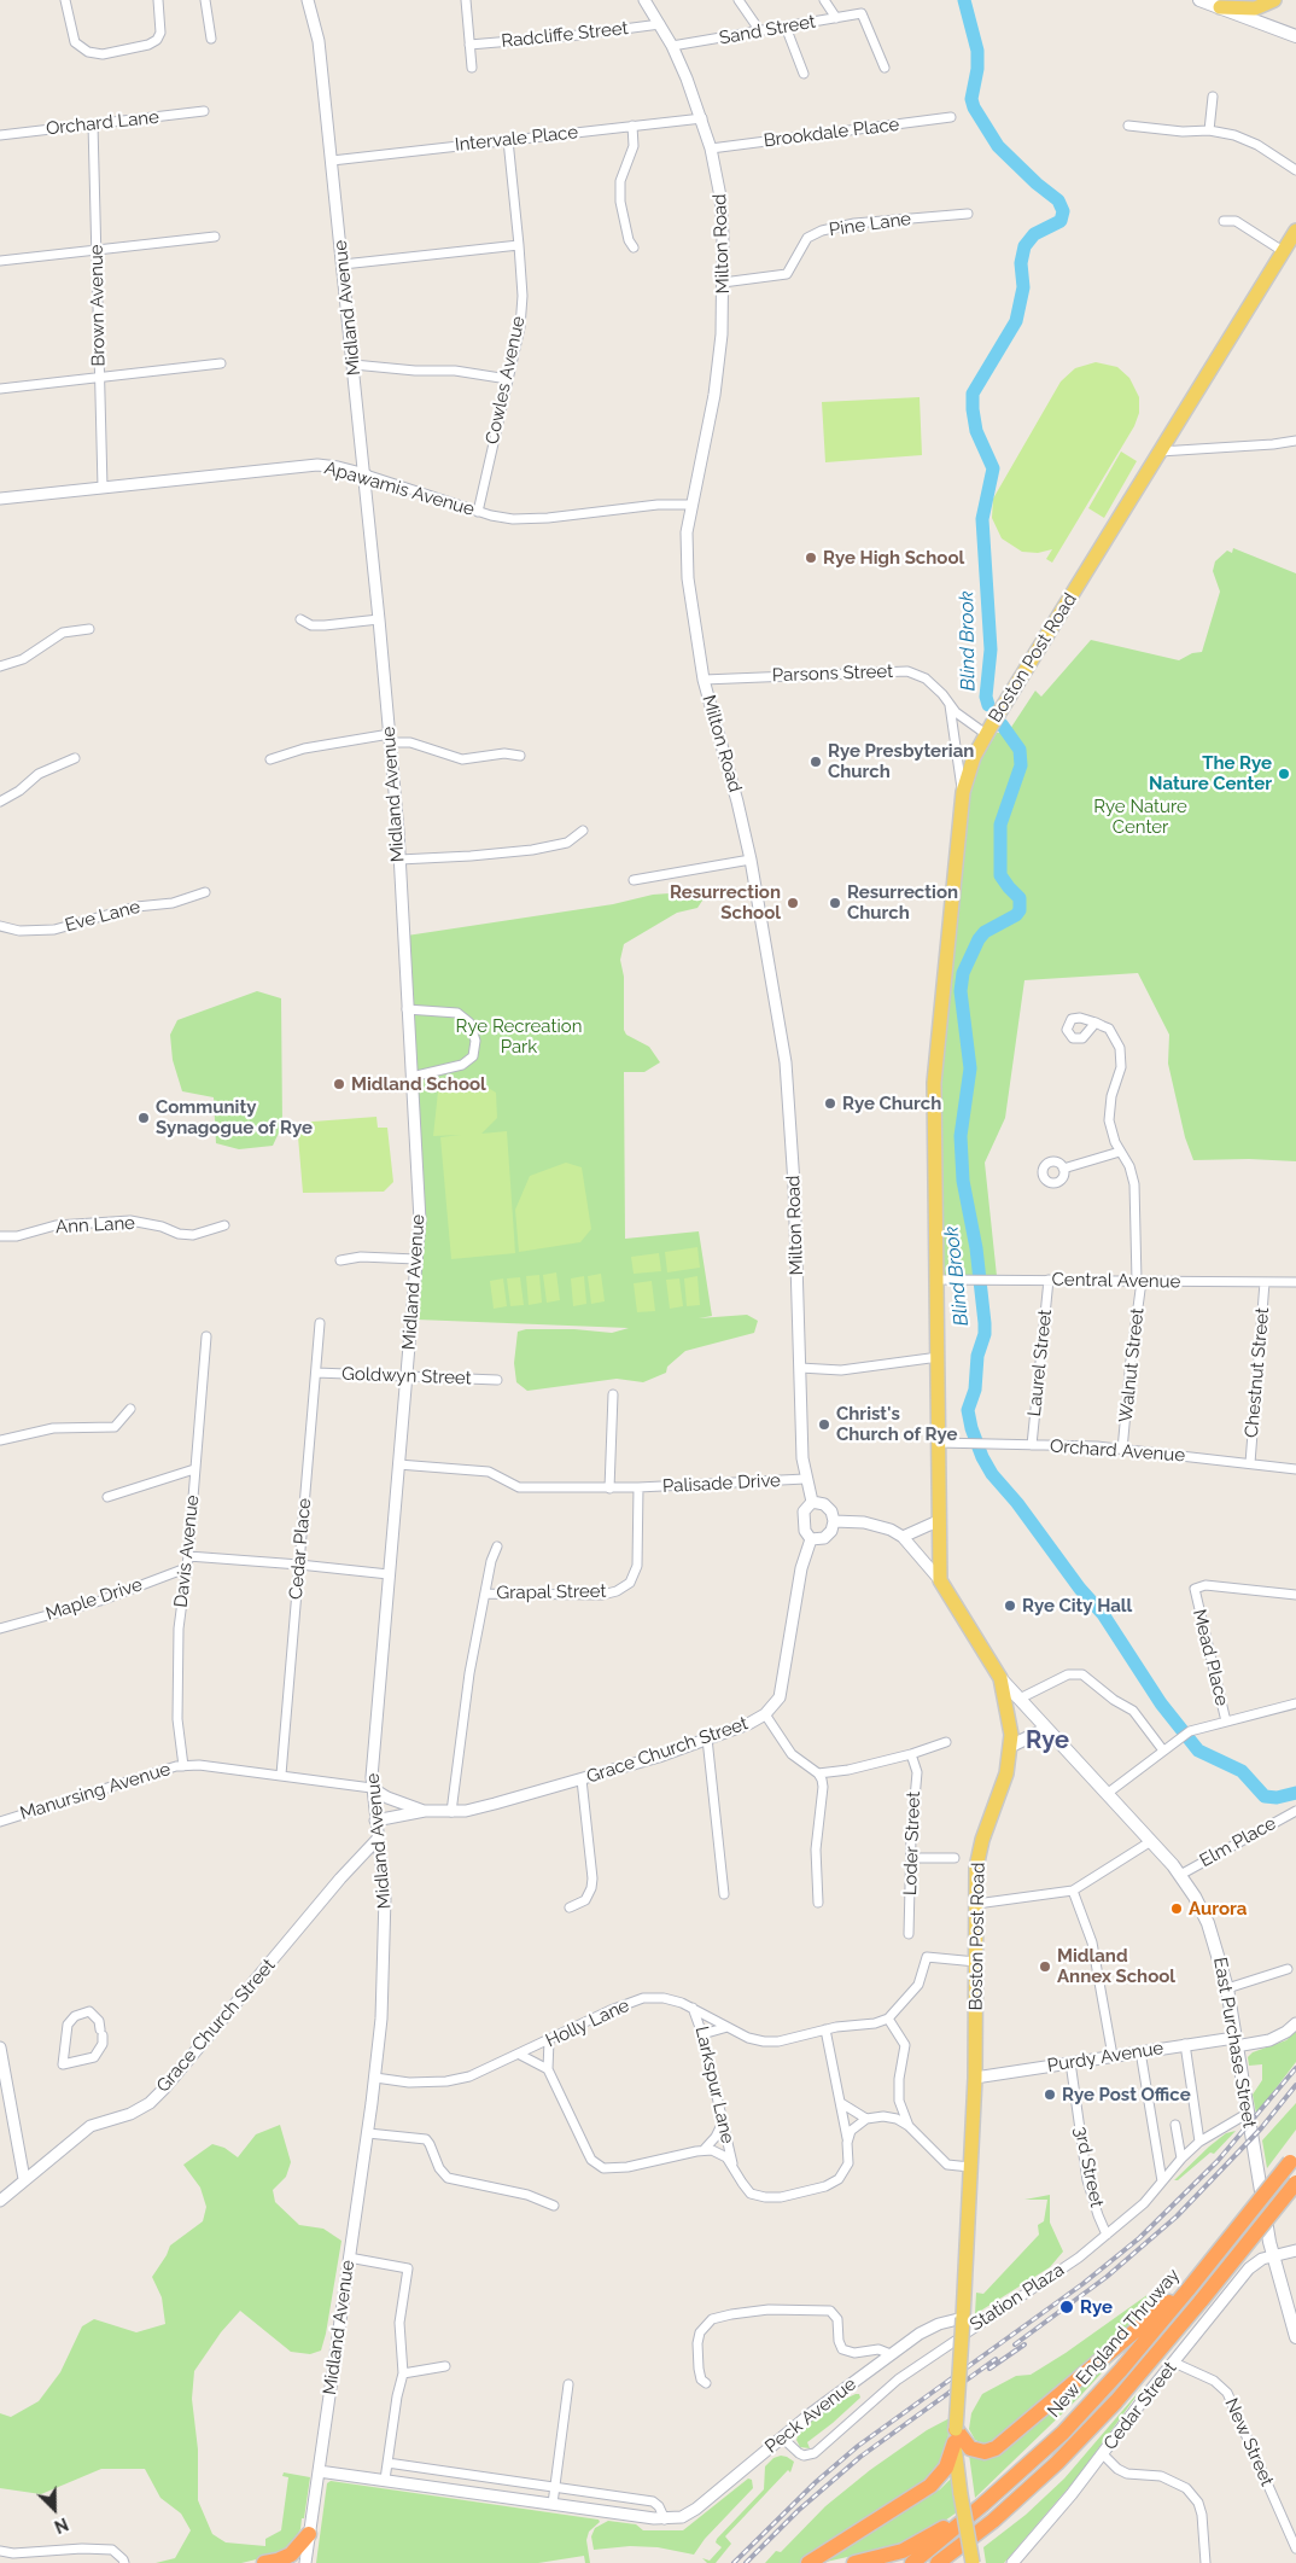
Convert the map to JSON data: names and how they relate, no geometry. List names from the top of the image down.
{
  "streets": {
    "highway": ["New England Thruway"],
    "main road": ["Boston Post Road", "East Purchase Street"],
    "street": [
      "Sand Street",
      "Radcliffe Street",
      "Orchard Lane",
      "Brookdale Place",
      "Intervale Place",
      "Pine Lane",
      "Milton Road",
      "Brown Avenue",
      "Midland Avenue",
      "Cowles Avenue",
      "Apawamis Avenue",
      "Parsons Street",
      "Eve Lane",
      "Ann Lane",
      "Central Avenue",
      "Laurel Street",
      "Walnut Street",
      "Chestnut Street",
      "Goldwyn Street",
      "Orchard Avenue",
      "Palisade Drive",
      "Cedar Place",
      "Davis Avenue",
      "Grapal Street",
      "Maple Drive",
      "Mead Place",
      "Grace Church Street",
      "Manursing Avenue",
      "Elm Place",
      "Loder Street",
      "Holly Lane",
      "Purdy Avenue",
      "Larkspur Lane",
      "3rd Street",
      "Station Plaza",
      "Cedar Street",
      "Peck Avenue",
      "New Street"
    ]
  },
  "crossings": [
    ["Sand Street", "Milton Road"],
    ["Radcliffe Street", "Milton Road"],
    ["Orchard Lane", "Brown Avenue"],
    ["Brookdale Place", "Milton Road"],
    ["Intervale Place", "Milton Road"],
    ["Intervale Place", "Midland Avenue"],
    ["Intervale Place", "Cowles Avenue"],
    ["Pine Lane", "Milton Road"],
    ["Milton Road", "Apawamis Avenue"],
    ["Milton Road", "Parsons Street"],
    ["Milton Road", "Palisade Drive"],
    ["Milton Road", "Grace Church Street"],
    ["Brown Avenue", "Apawamis Avenue"],
    ["Midland Avenue", "Apawamis Avenue"],
    ["Midland Avenue", "Goldwyn Street"],
    ["Midland Avenue", "Palisade Drive"],
    ["Midland Avenue", "Grace Church Street"],
    ["Midland Avenue", "Manursing Avenue"],
    ["Midland Avenue", "Holly Lane"],
    ["Midland Avenue", "Peck Avenue"],
    ["Cowles Avenue", "Apawamis Avenue"],
    ["Boston Post Road", "Parsons Street"],
    ["Boston Post Road", "Central Avenue"],
    ["Boston Post Road", "Orchard Avenue"],
    ["Boston Post Road", "East Purchase Street"],
    ["Boston Post Road", "Purdy Avenue"],
    ["Boston Post Road", "Peck Avenue"],
    ["Central Avenue", "Laurel Street"],
    ["Central Avenue", "Walnut Street"],
    ["Central Avenue", "Chestnut Street"],
    ["Laurel Street", "Orchard Avenue"],
    ["Walnut Street", "Orchard Avenue"],
    ["Chestnut Street", "Orchard Avenue"],
    ["Goldwyn Street", "Cedar Place"],
    ["Palisade Drive", "Grapal Street"],
    ["Cedar Place", "Manursing Avenue"],
    ["Davis Avenue", "Maple Drive"],
    ["Davis Avenue", "Manursing Avenue"],
    ["Grapal Street", "Grace Church Street"],
    ["Grace Church Street", "Manursing Avenue"],
    ["Elm Place", "East Purchase Street"],
    ["Holly Lane", "Larkspur Lane"],
    ["East Purchase Street", "Purdy Avenue"],
    ["East Purchase Street", "Station Plaza"],
    ["East Purchase Street", "Cedar Street"],
    ["Purdy Avenue", "3rd Street"],
    ["3rd Street", "Station Plaza"],
    ["Station Plaza", "Peck Avenue"],
    ["Cedar Street", "New Street"]
  ],
  "districts": ["Rye"],
  "water": ["Blind Brook"],
  "parks": ["Rye Nature Center", "Rye Recreation Park"],
  "places": [
    "Rye High School",
    "Rye Presbyterian Church",
    "The Rye Nature Center",
    "Resurrection School",
    "Resurrection Church",
    "Midland School",
    "Rye Church",
    "Community Synagogue of Rye",
    "Christ's Church of Rye",
    "Rye City Hall",
    "Aurora",
    "Midland Annex School",
    "Rye Post Office",
    "Rye"
  ],
  "north": "bottom right"
}
